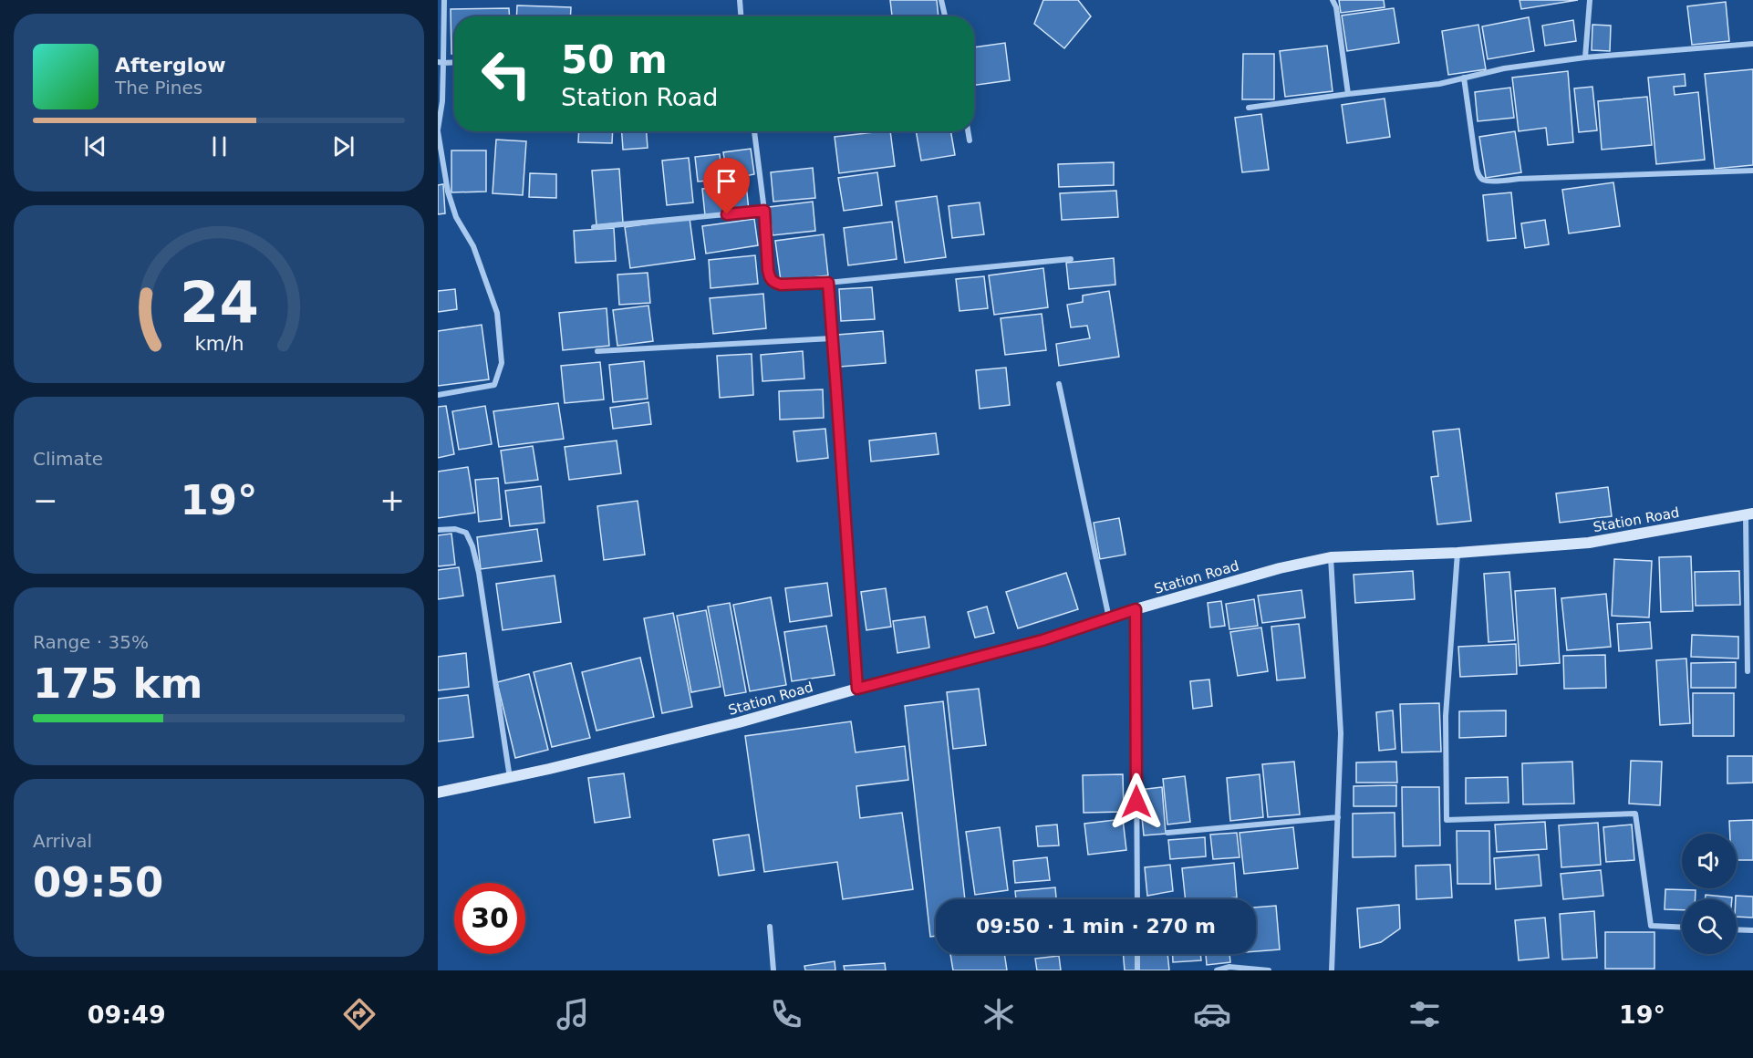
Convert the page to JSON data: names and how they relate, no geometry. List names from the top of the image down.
{
  "streets": {
    "main road": ["Station Road"]
  },
  "page": {
    "turn": ["50 m", "Station Road"],
    "song": ["Afterglow", "The Pines"],
    "tile": [
      "Climate",
      ["Range · 35%", "175 km"],
      ["Arrival", "09:50"]
    ],
    "heat": ["−", "19°", "+"],
    "limit": "30",
    "trip": "09:50 · 1 min · 270 m",
    "tabs": ["09:49", "19°"],
    "gauge": ["24", "km/h"]
  }
}
